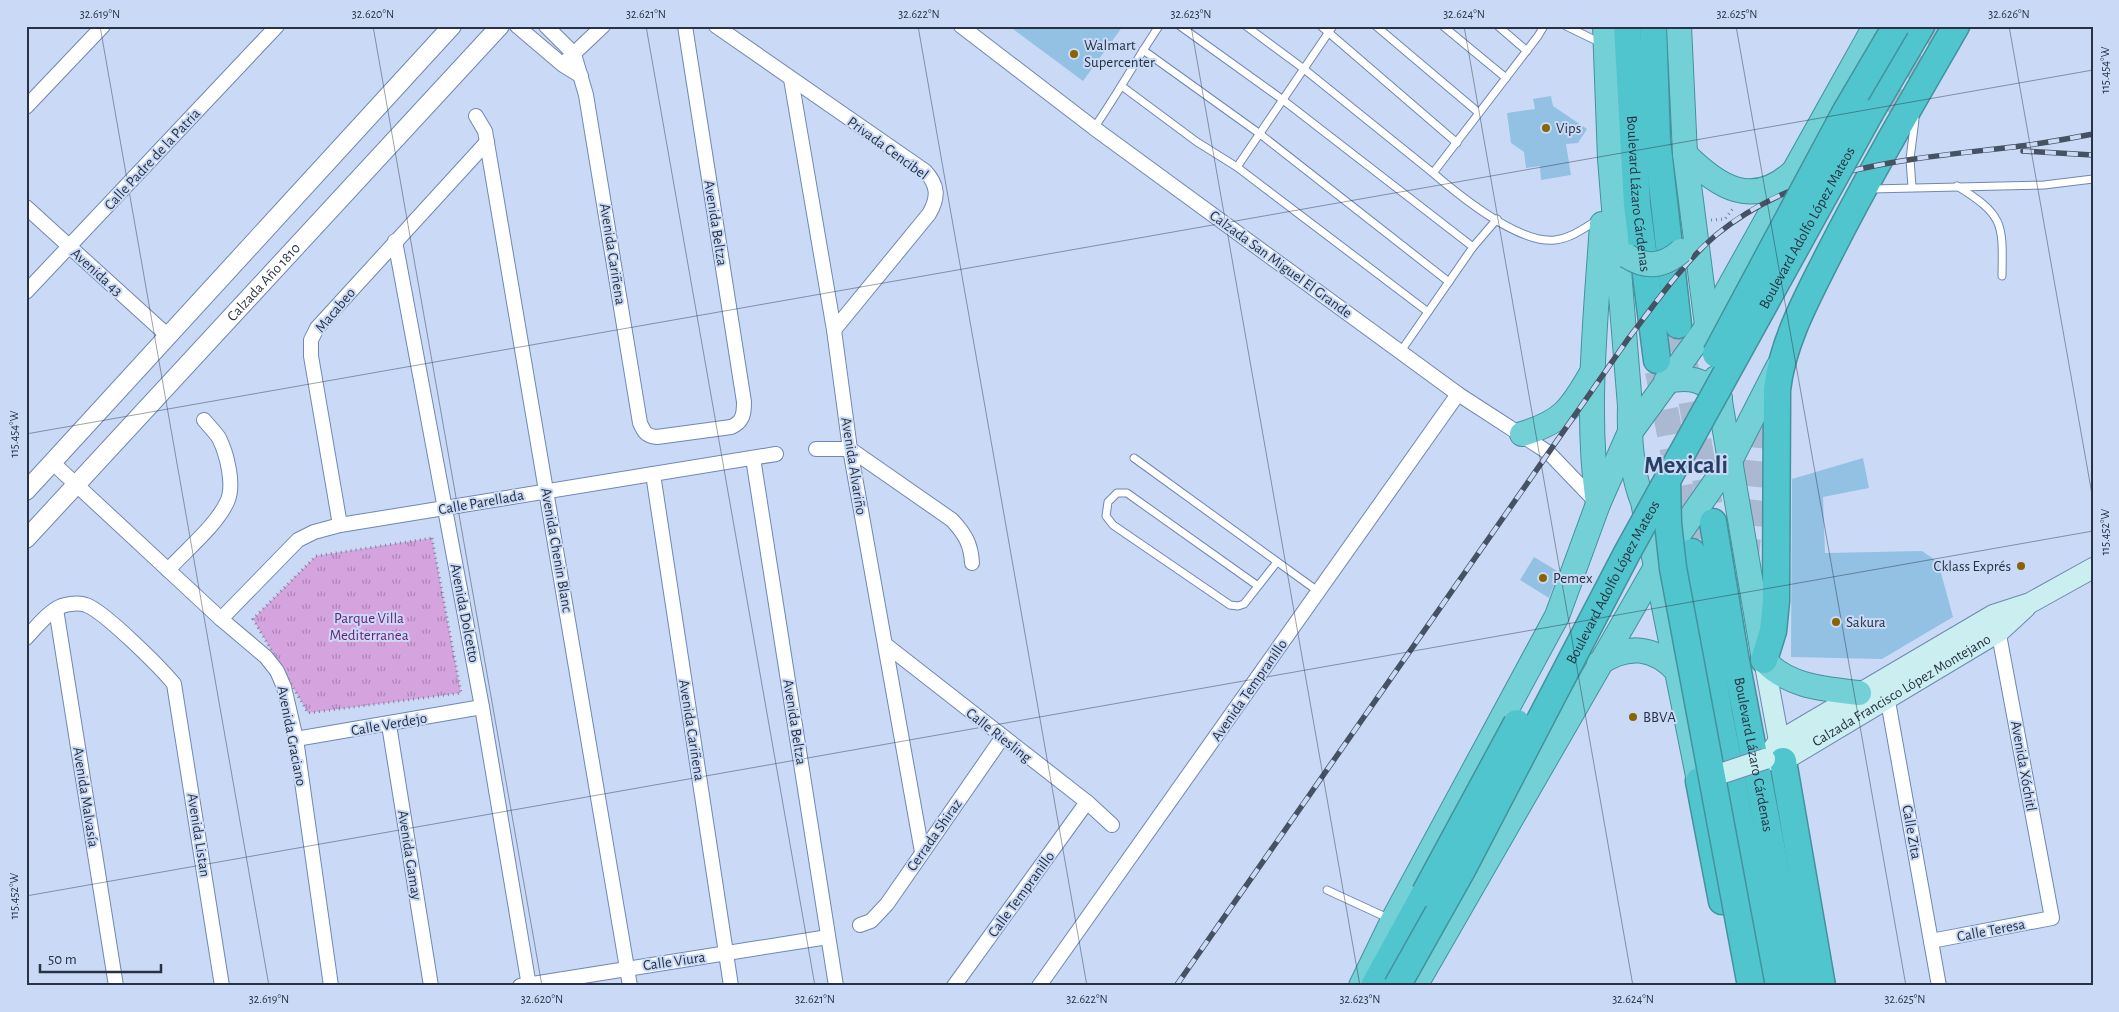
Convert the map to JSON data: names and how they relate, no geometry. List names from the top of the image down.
{
  "streets": {
    "highway": ["Boulevard Lázaro Cárdenas", "Boulevard Adolfo López Mateos"],
    "main road": ["Calzada Francisco López Montejano"],
    "street": [
      "Privada Cencibel",
      "Calle Padre de la Patria",
      "Avenida Beltza",
      "Avenida Cariñena",
      "Calzada San Miguel El Grande",
      "Avenida 43",
      "Calzada Año 1810",
      "Macabeo",
      "Avenida Alvariño",
      "Calle Parellada",
      "Avenida Chenin Blanc",
      "Avenida Dolcetto",
      "Avenida Tempranillo",
      "Calle Verdejo",
      "Calle Riesling",
      "Avenida Graciano",
      "Avenida Xóchitl",
      "Avenida Malvasía",
      "Calle Zita",
      "Avenida Listan",
      "Cerrada Shiraz",
      "Avenida Gamay",
      "Calle Tempranillo",
      "Calle Teresa",
      "Calle Viura"
    ]
  },
  "crossings": [
    ["Privada Cencibel", "Avenida Alvariño"],
    ["Calle Padre de la Patria", "Avenida 43"],
    ["Avenida Beltza", "Avenida Cariñena"],
    ["Avenida Beltza", "Calle Parellada"],
    ["Avenida Beltza", "Calle Viura"],
    ["Avenida Cariñena", "Calle Parellada"],
    ["Avenida Cariñena", "Calle Viura"],
    ["Calzada San Miguel El Grande", "Avenida Tempranillo"],
    ["Calzada Año 1810", "Avenida Graciano"],
    ["Macabeo", "Calle Parellada"],
    ["Macabeo", "Avenida Chenin Blanc"],
    ["Macabeo", "Avenida Dolcetto"],
    ["Avenida Alvariño", "Calle Riesling"],
    ["Avenida Alvariño", "Cerrada Shiraz"],
    ["Calle Parellada", "Avenida Chenin Blanc"],
    ["Calle Parellada", "Avenida Dolcetto"],
    ["Calle Parellada", "Avenida Graciano"],
    ["Avenida Chenin Blanc", "Calle Viura"],
    ["Avenida Dolcetto", "Calle Verdejo"],
    ["Avenida Dolcetto", "Calle Viura"],
    ["Calzada Francisco López Montejano", "Avenida Xóchitl"],
    ["Calzada Francisco López Montejano", "Calle Zita"],
    ["Calle Verdejo", "Avenida Graciano"],
    ["Calle Verdejo", "Avenida Gamay"],
    ["Calle Riesling", "Cerrada Shiraz"],
    ["Calle Riesling", "Calle Tempranillo"],
    ["Avenida Xóchitl", "Calle Teresa"],
    ["Avenida Malvasía", "Avenida Listan"],
    ["Calle Zita", "Calle Teresa"]
  ],
  "districts": ["Mexicali"],
  "parks": ["Parque Villa Mediterranea"],
  "places": [
    "Walmart Supercenter",
    "Vips",
    "Cklass Exprés",
    "Pemex",
    "Sakura",
    "BBVA"
  ],
  "scale_bar": "50 m",
  "coordinates": [
    "32.619°N",
    "32.620°N",
    "32.621°N",
    "32.622°N",
    "32.623°N",
    "32.624°N",
    "32.625°N",
    "32.626°N",
    "115.454°W",
    "115.452°W"
  ]
}
